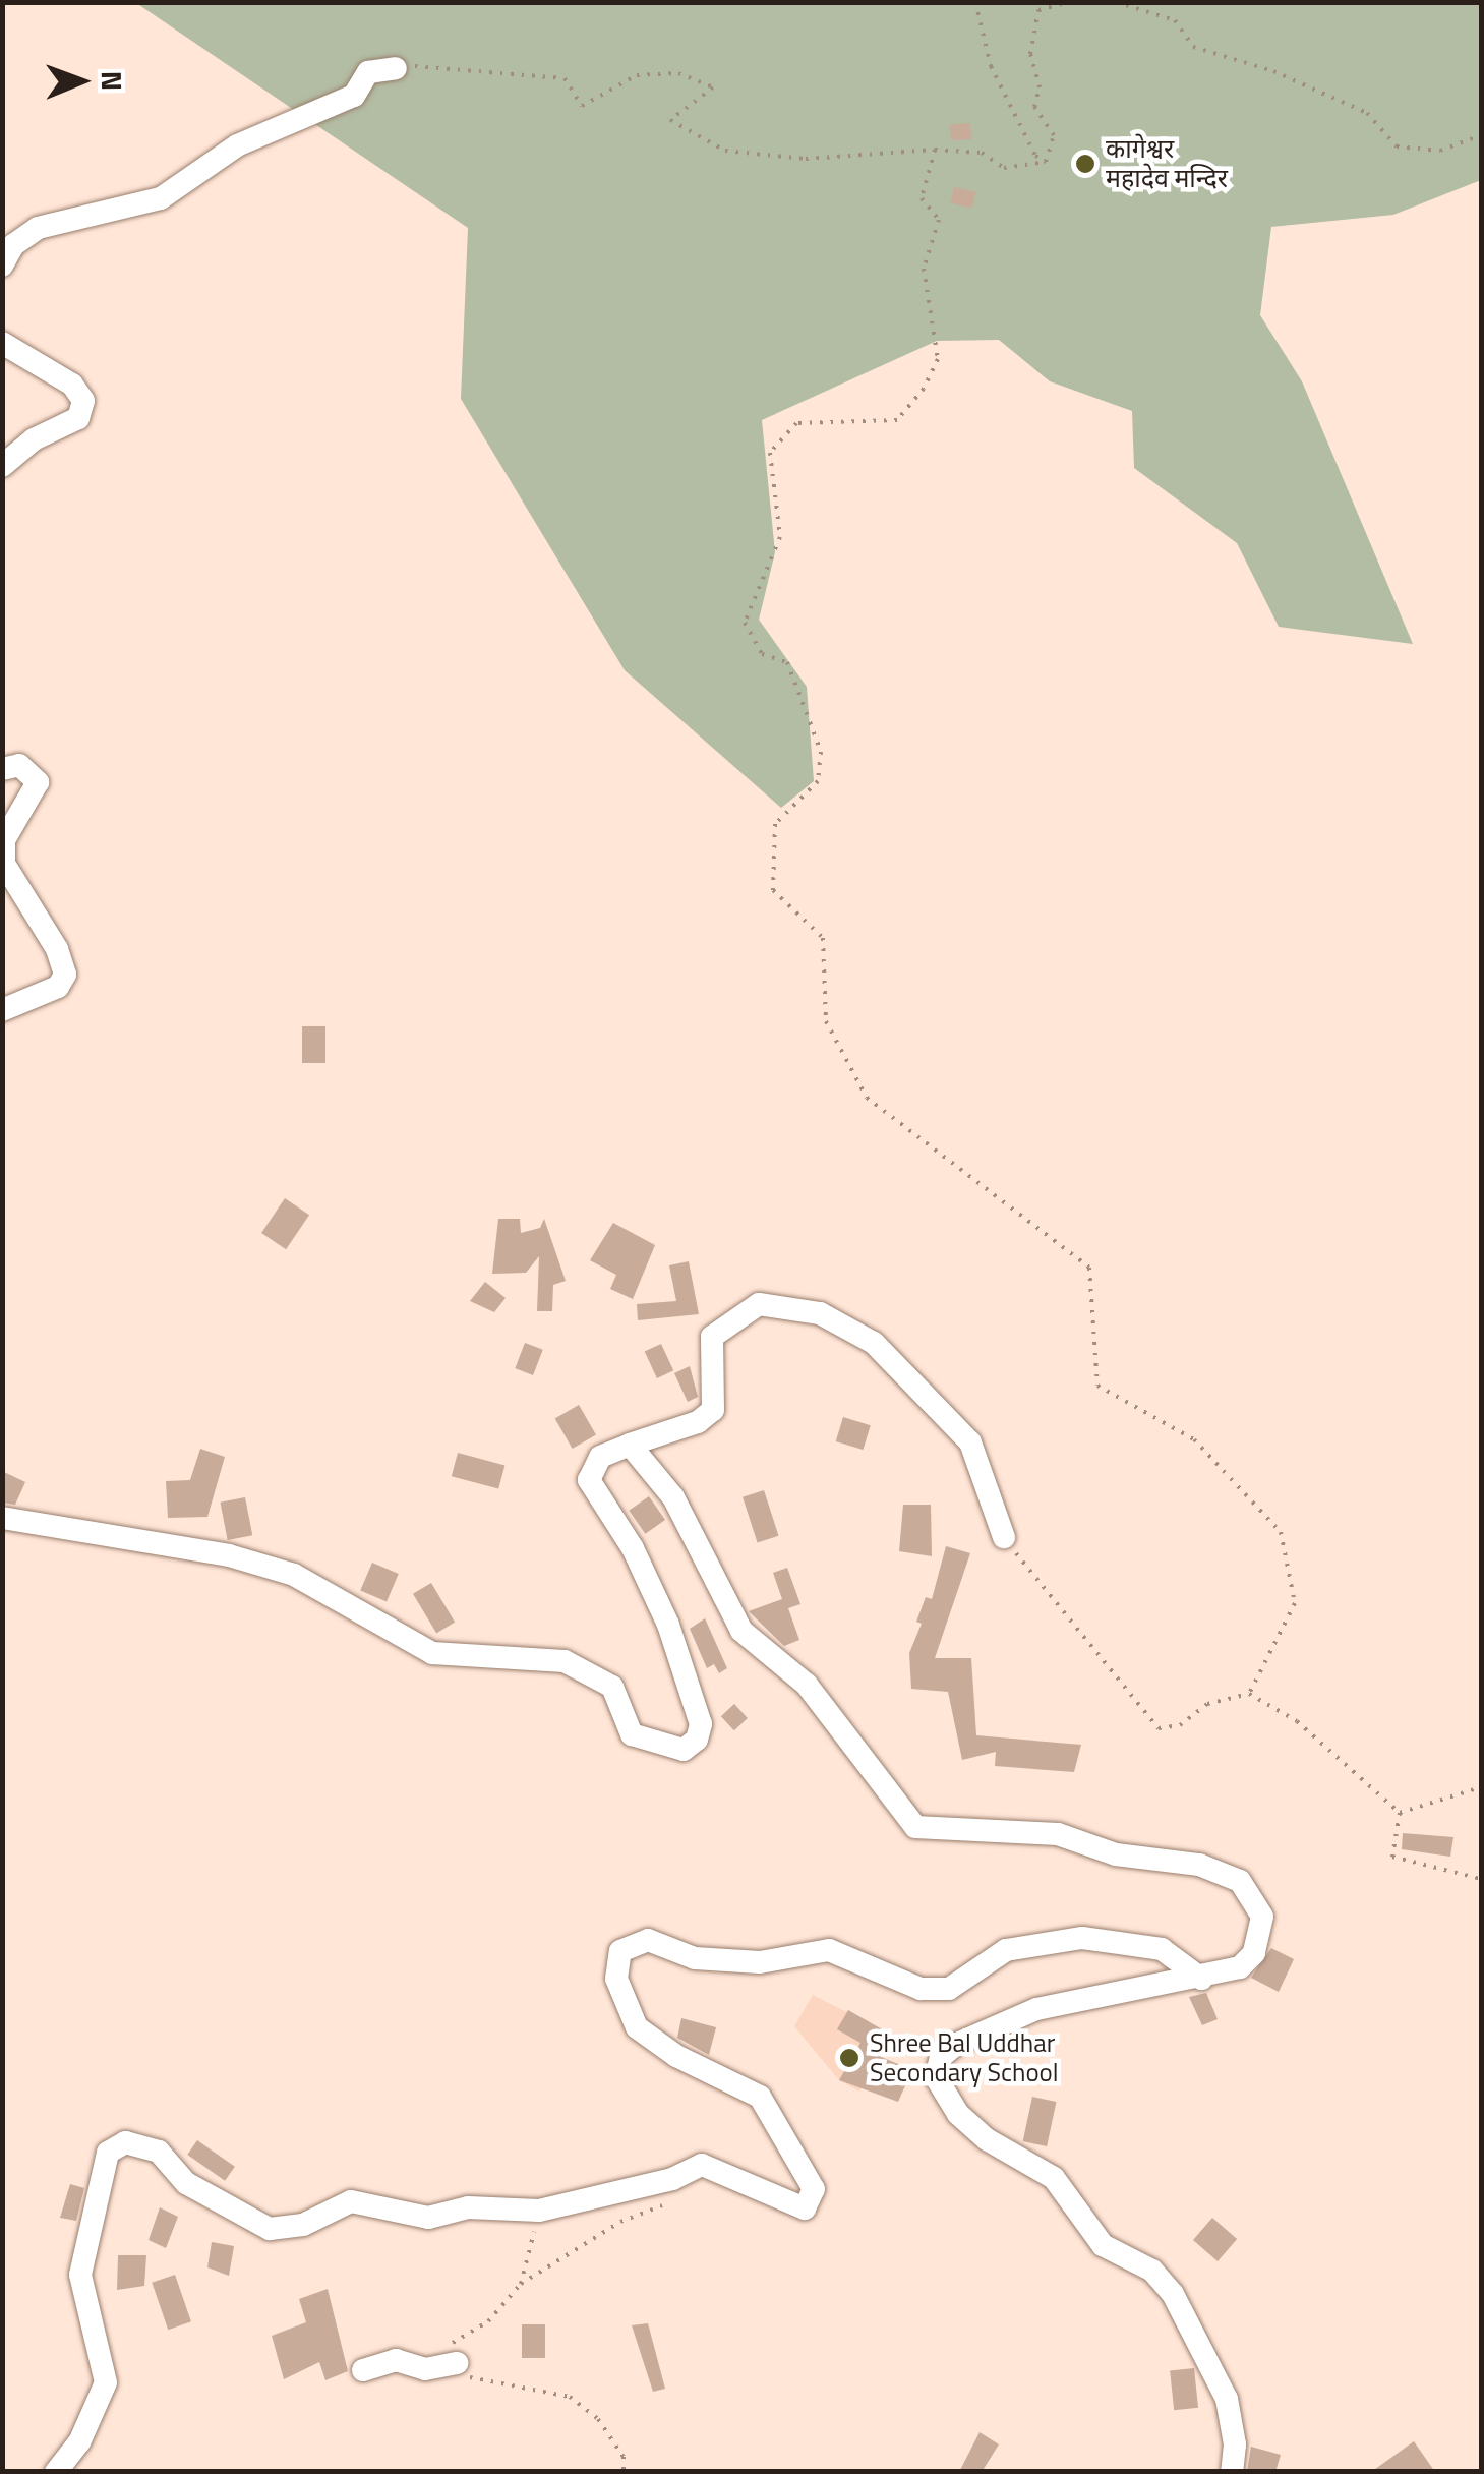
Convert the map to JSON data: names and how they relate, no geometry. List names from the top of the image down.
{
  "places": ["कागेश्वर महादेव मन्दिर", "Shree Bal Uddhar Secondary School"],
  "north": "right"
}
